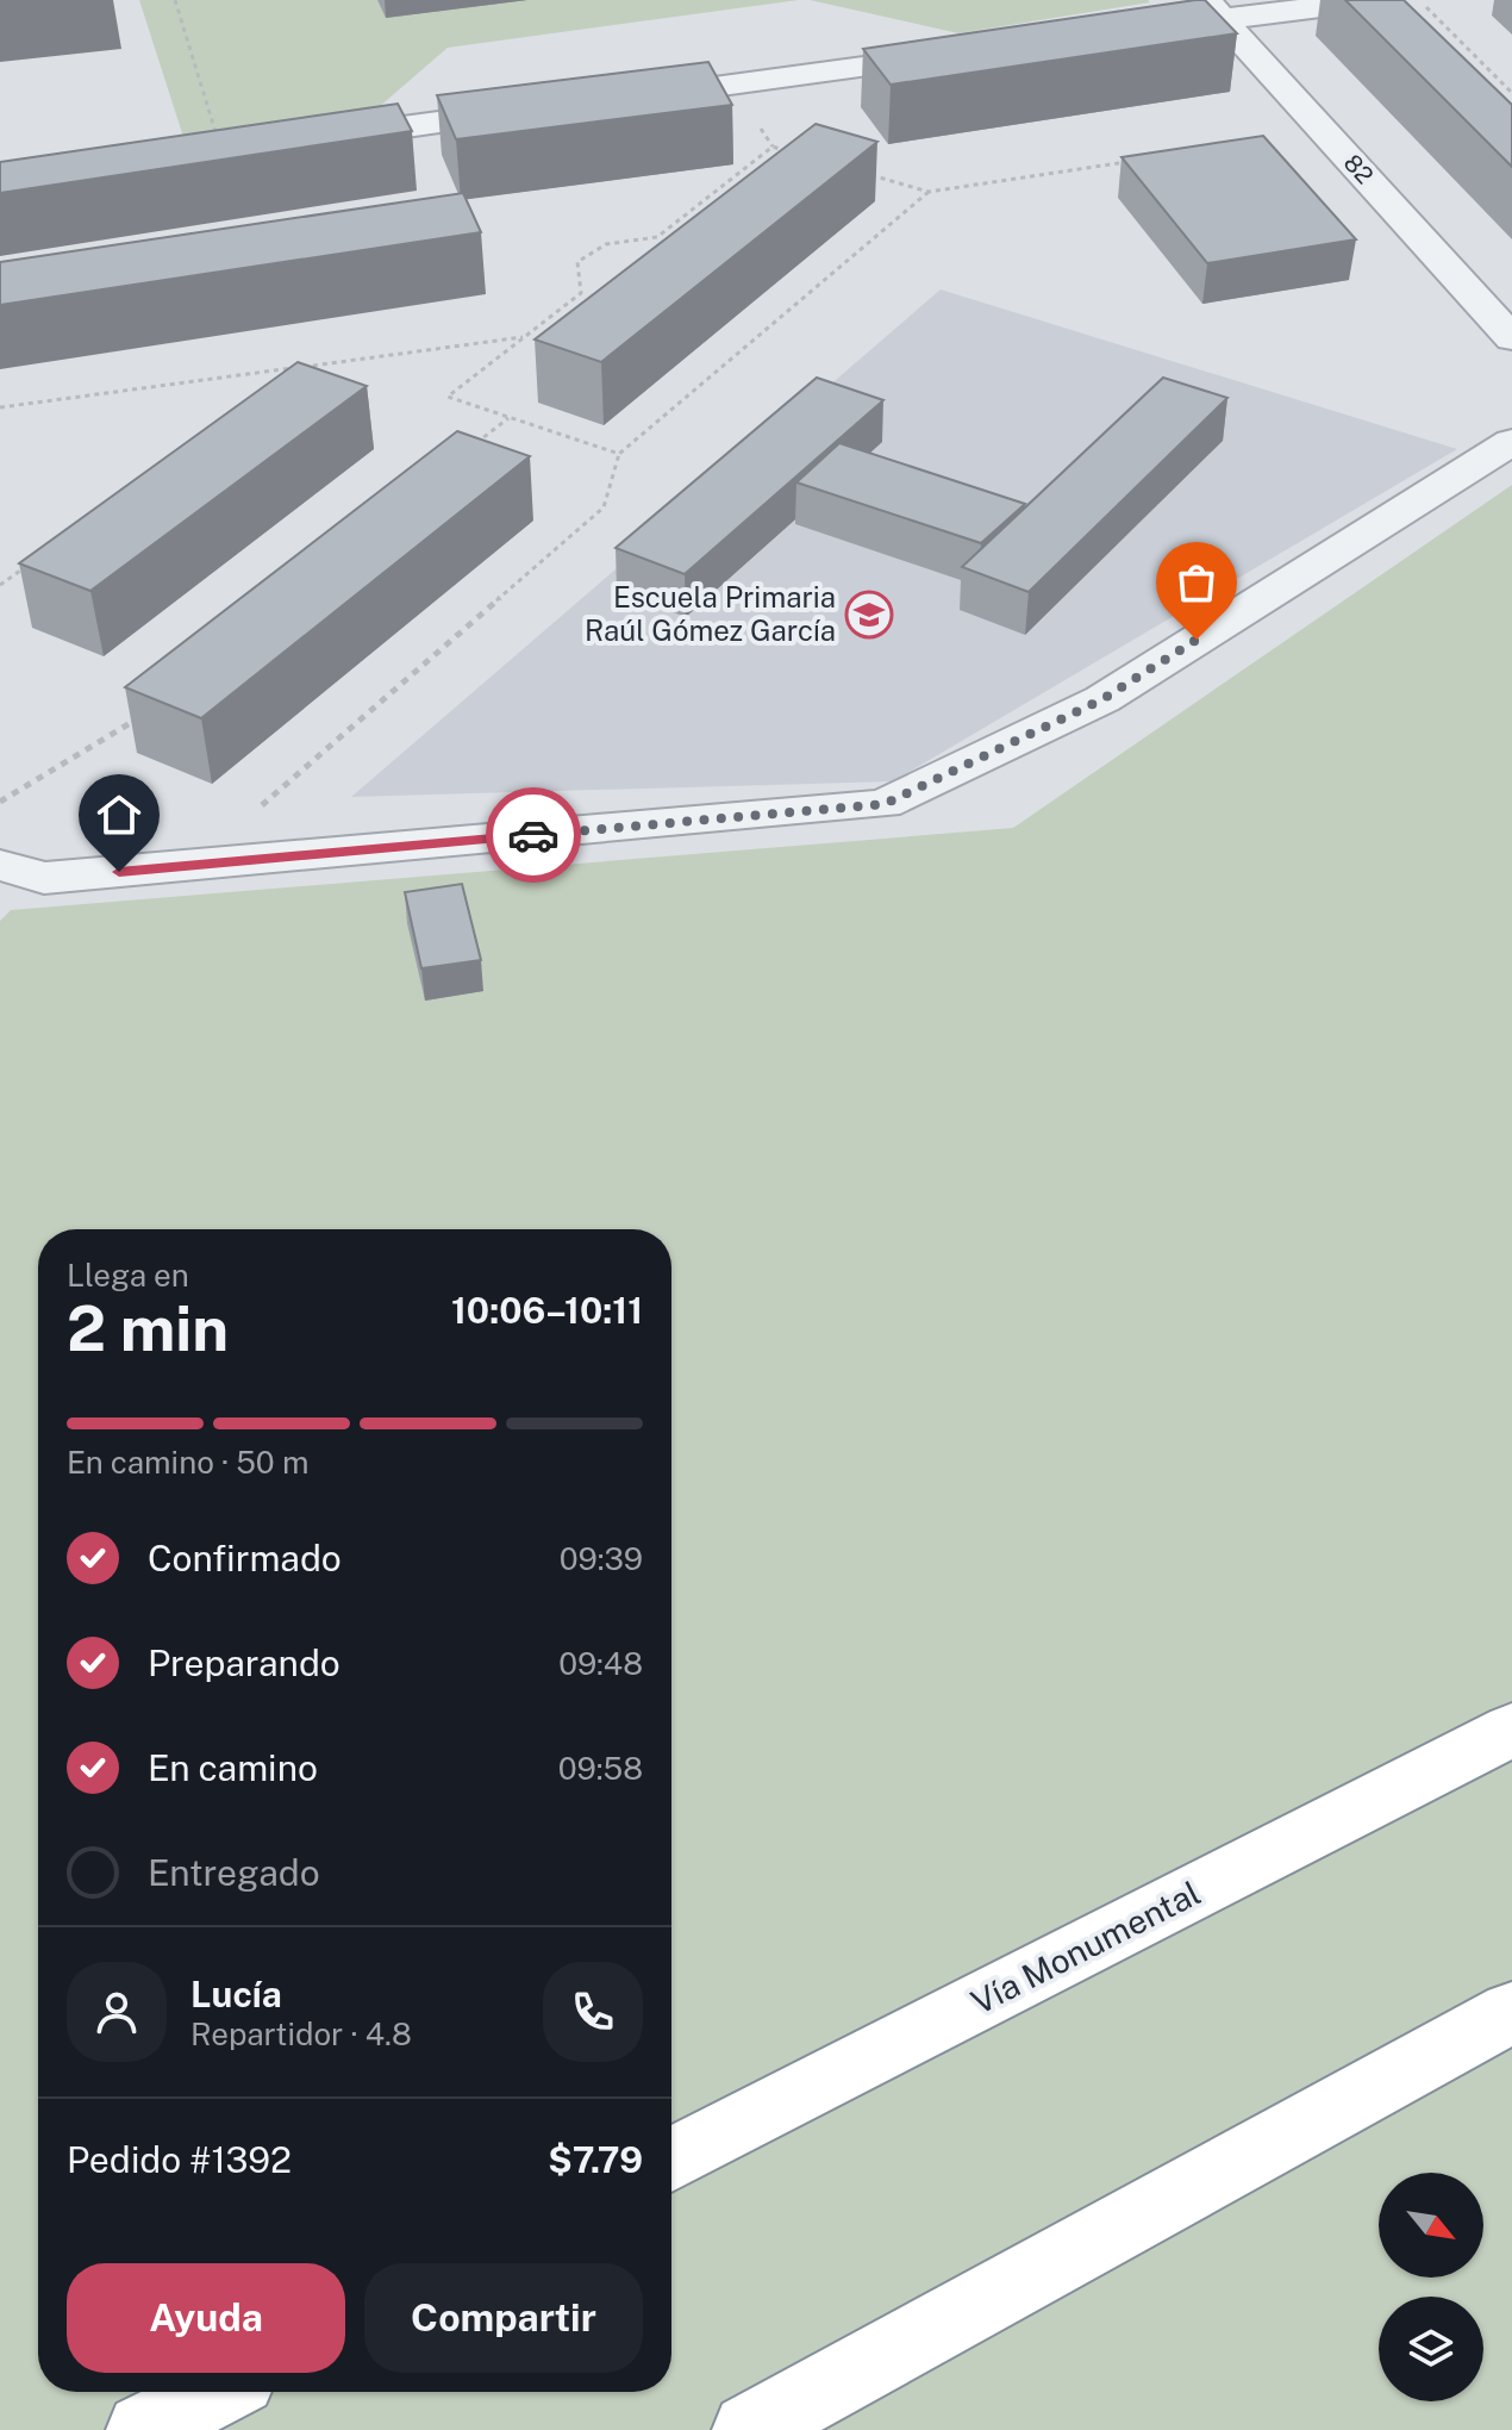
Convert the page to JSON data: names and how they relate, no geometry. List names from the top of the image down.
{
  "streets": {
    "highway": ["Vía Monumental"],
    "street": ["82"]
  },
  "places": {
    "school or university": ["Escuela Primaria Raúl Gómez García"]
  },
  "north": "bottom right",
  "page": {
    "heading": ["2 min", "Llega en", "10:06–10:11"],
    "panel": [
      "Lucía",
      "Repartidor · 4.8",
      "Pedido #1392",
      "$7.79"
    ],
    "bar": "En camino · 50 m",
    "list": [
      ["Confirmado", "09:39"],
      ["Preparando", "09:48"],
      ["En camino", "09:58"],
      "Entregado"
    ],
    "buttons": ["Ayuda", "Compartir"]
  }
}
